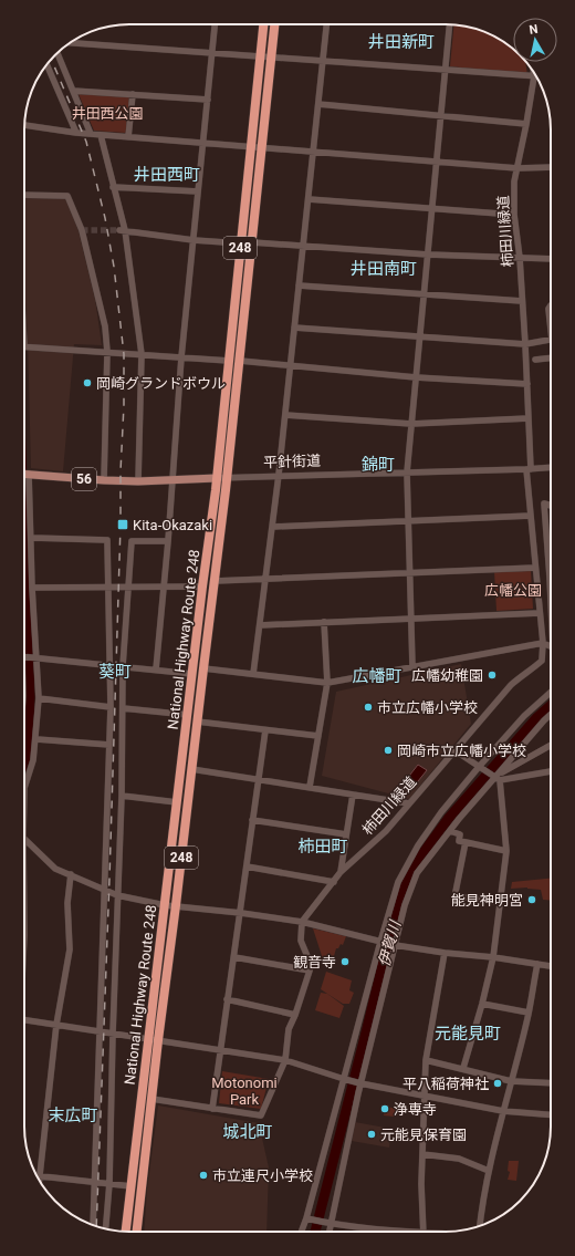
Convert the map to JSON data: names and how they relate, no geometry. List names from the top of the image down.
{
  "streets": {
    "highway": ["248", "National Highway Route 248"],
    "main road": ["平針街道", "56"],
    "street": ["柿田川緑道"]
  },
  "crossings": [
    ["柿田川緑道", "平針街道"],
    ["平針街道", "56"],
    ["平針街道", "National Highway Route 248"]
  ],
  "districts": [
    "井田新町",
    "井田西町",
    "井田南町",
    "錦町",
    "葵町",
    "広幡町",
    "柿田町",
    "元能見町",
    "末広町",
    "城北町"
  ],
  "water": ["伊賀川"],
  "parks": ["井田西公園", "広幡公園", "Motonomi Park"],
  "places": {
    "other": [
      "岡崎グランドボウル",
      "広幡幼稚園",
      "市立広幡小学校",
      "岡崎市立広幡小学校",
      "能見神明宮",
      "観音寺",
      "平八稲荷神社",
      "浄専寺",
      "元能見保育園",
      "市立連尺小学校"
    ],
    "transit": ["Kita-Okazaki"]
  },
  "north": "top"
}
